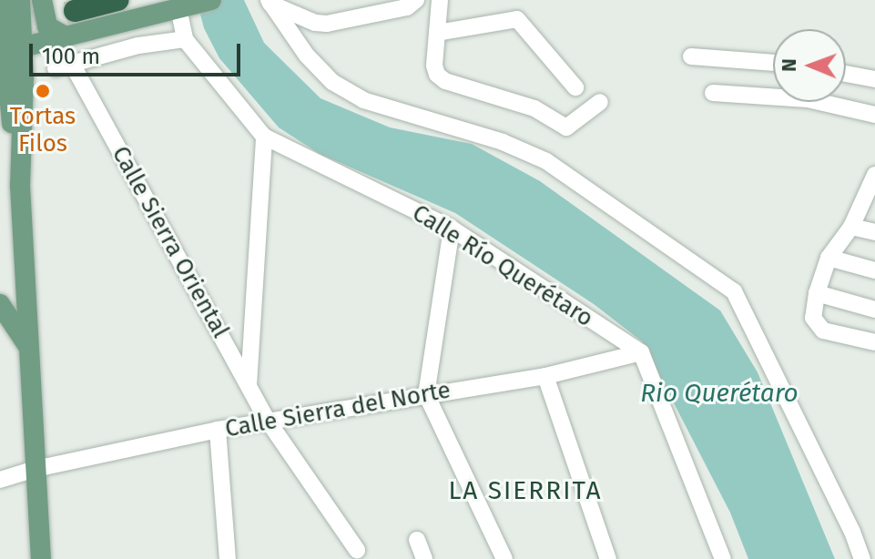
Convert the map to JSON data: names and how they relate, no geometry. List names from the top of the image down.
{
  "streets": {
    "street": ["Calle Sierra Oriental", "Calle Río Querétaro", "Calle Sierra del Norte"]
  },
  "crossings": [
    ["Calle Sierra Oriental", "Calle Sierra del Norte"],
    ["Calle Río Querétaro", "Calle Sierra del Norte"]
  ],
  "districts": ["LA SIERRITA"],
  "water": ["Rio Querétaro"],
  "places": ["Tortas Filos"],
  "scale_bar": "100 m",
  "north": "left"
}
